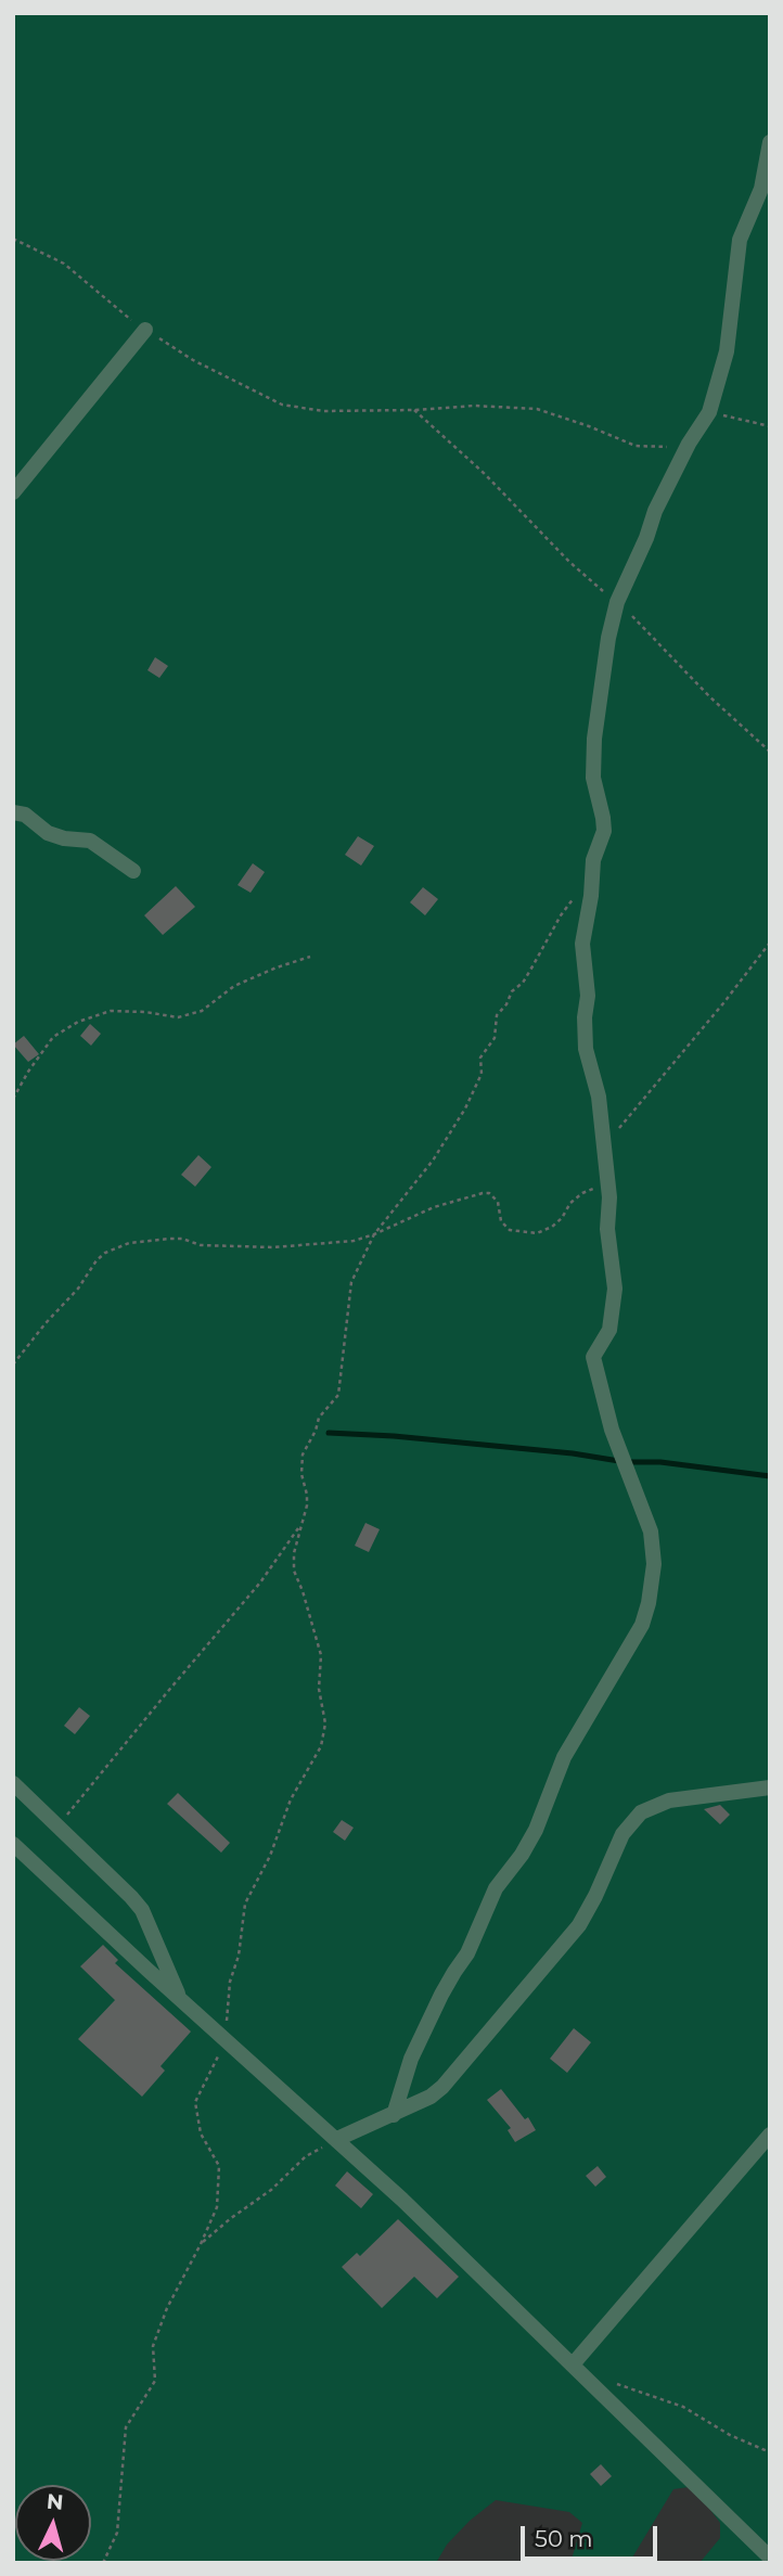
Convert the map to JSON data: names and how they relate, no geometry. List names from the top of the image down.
{
  "scale_bar": "50 m",
  "north": "top"
}
